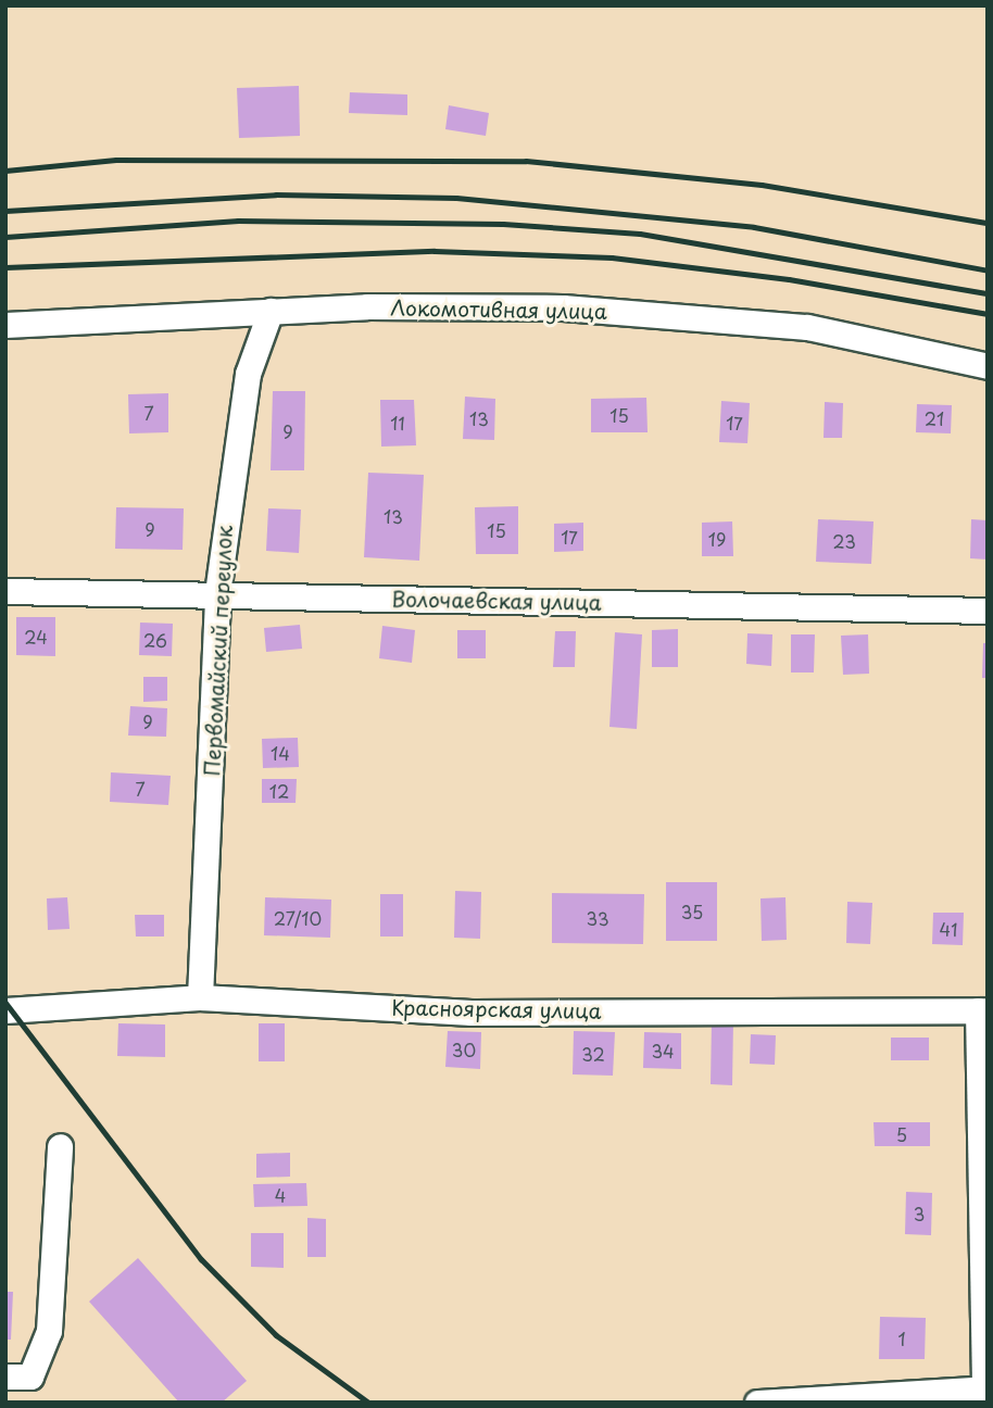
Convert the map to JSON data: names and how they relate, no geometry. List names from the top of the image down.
{
  "streets": {
    "street": [
      "Локомотивная улица",
      "Волочаевская улица",
      "Первомайский переулок",
      "Красноярская улица"
    ]
  },
  "crossings": [
    ["Локомотивная улица", "Первомайский переулок"],
    ["Волочаевская улица", "Первомайский переулок"],
    ["Первомайский переулок", "Красноярская улица"]
  ],
  "house_numbers": [
    "7",
    "15",
    "13",
    "21",
    "11",
    "17",
    "9",
    "13",
    "9",
    "15",
    "17",
    "19",
    "23",
    "24",
    "26",
    "9",
    "14",
    "7",
    "12",
    "35",
    "27/10",
    "33",
    "41",
    "30",
    "34",
    "32",
    "5",
    "4",
    "3",
    "1"
  ]
}
